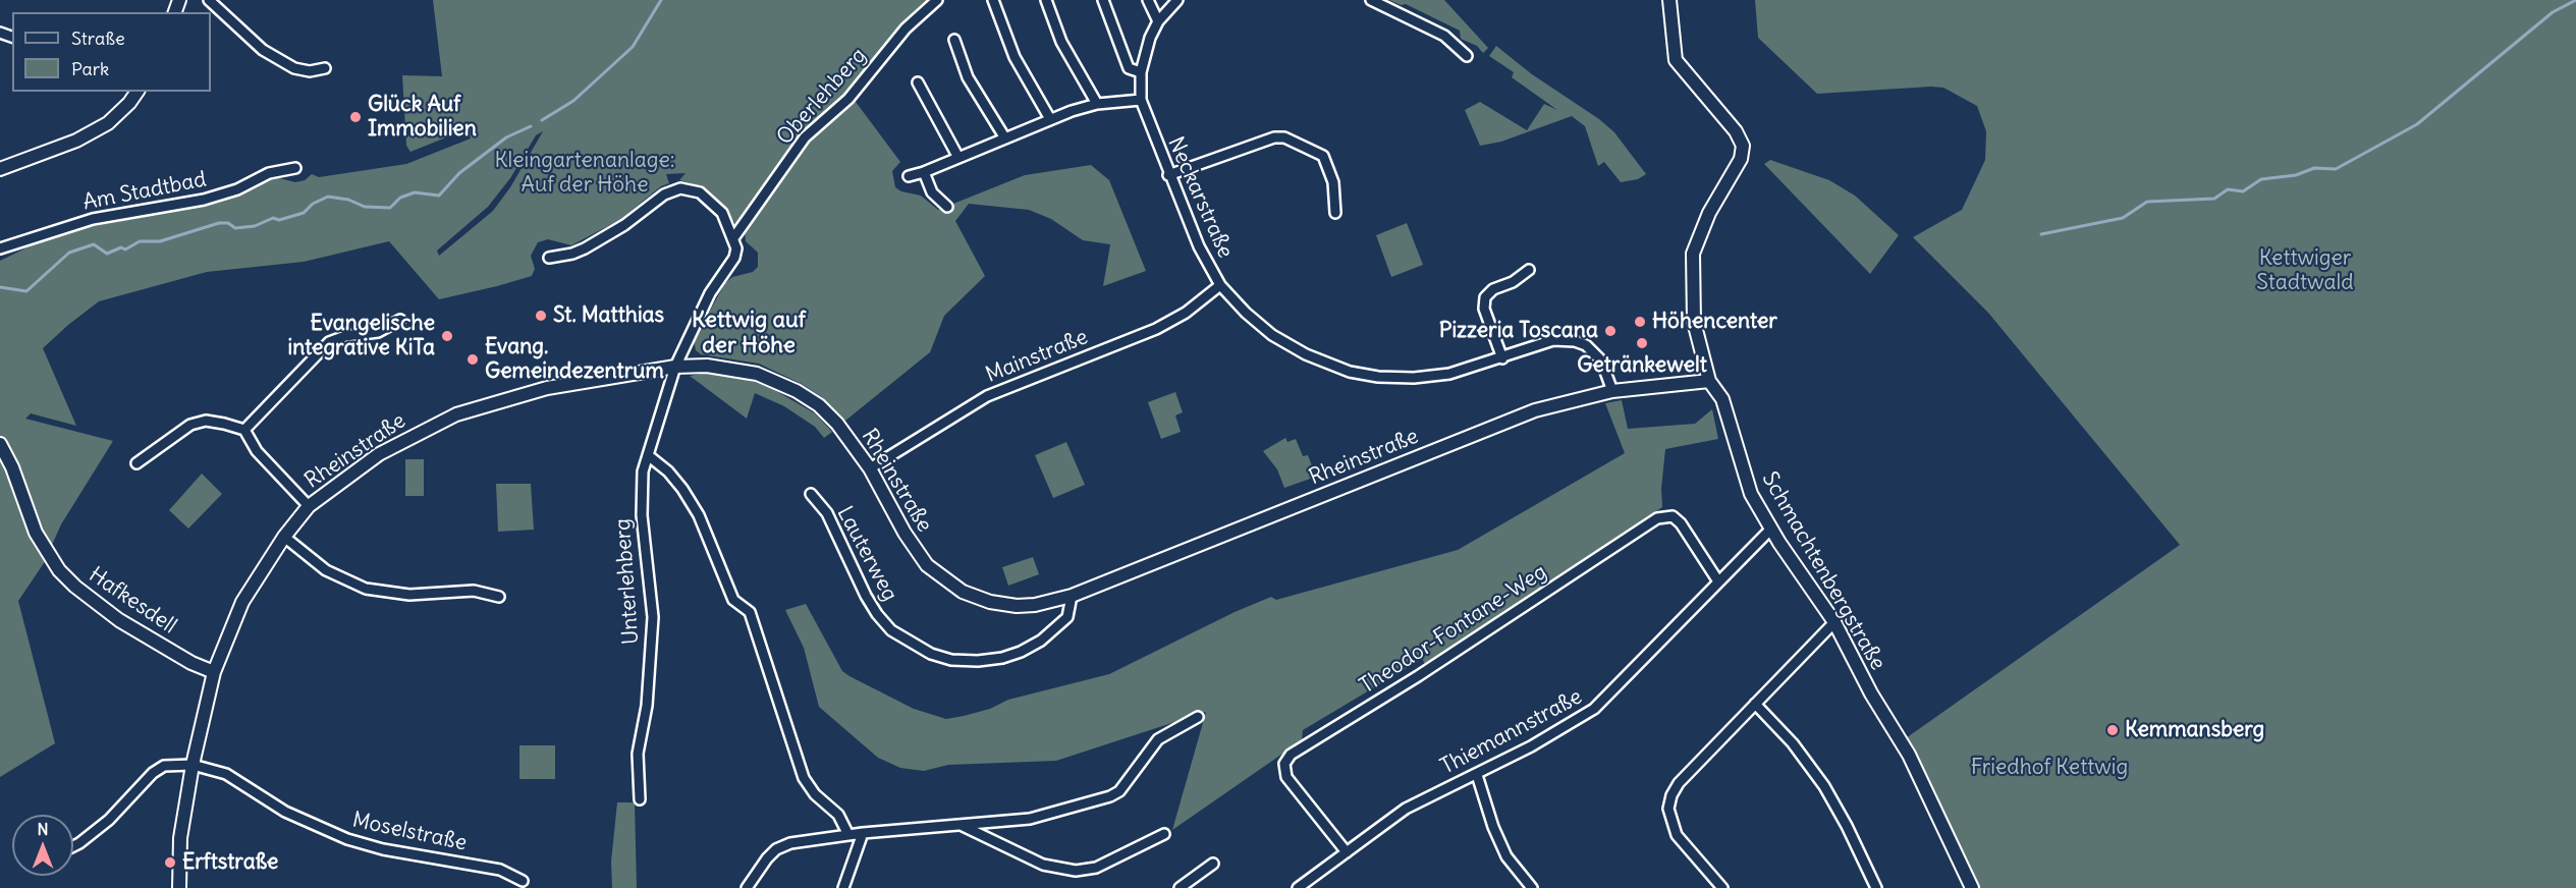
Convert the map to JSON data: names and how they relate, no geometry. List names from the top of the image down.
{
  "streets": {
    "street": [
      "Oberlehberg",
      "Am Stadtbad",
      "Neckarstraße",
      "Mainstraße",
      "Rheinstraße",
      "Lauterweg",
      "Schmachtenbergstraße",
      "Unterlehberg",
      "Hafkesdell",
      "Theodor-Fontane-Weg",
      "Thiemannstraße",
      "Moselstraße"
    ]
  },
  "crossings": [
    ["Neckarstraße", "Mainstraße"],
    ["Neckarstraße", "Rheinstraße"],
    ["Mainstraße", "Rheinstraße"],
    ["Rheinstraße", "Lauterweg"],
    ["Rheinstraße", "Schmachtenbergstraße"],
    ["Rheinstraße", "Unterlehberg"],
    ["Rheinstraße", "Hafkesdell"],
    ["Rheinstraße", "Moselstraße"],
    ["Schmachtenbergstraße", "Thiemannstraße"],
    ["Theodor-Fontane-Weg", "Thiemannstraße"]
  ],
  "districts": ["Kettwig auf der Höhe"],
  "parks": ["Kleingartenanlage: Auf der Höhe", "Kettwiger Stadtwald", "Friedhof Kettwig"],
  "places": [
    "Glück Auf Immobilien",
    "St. Matthias",
    "Höhencenter",
    "Pizzeria Toscana",
    "Evangelische integrative KiTa",
    "Getränkewelt",
    "Evang. Gemeindezentrum",
    "Kemmansberg",
    "Erftstraße"
  ],
  "legend": ["Straße", "Park"],
  "north": "top"
}
